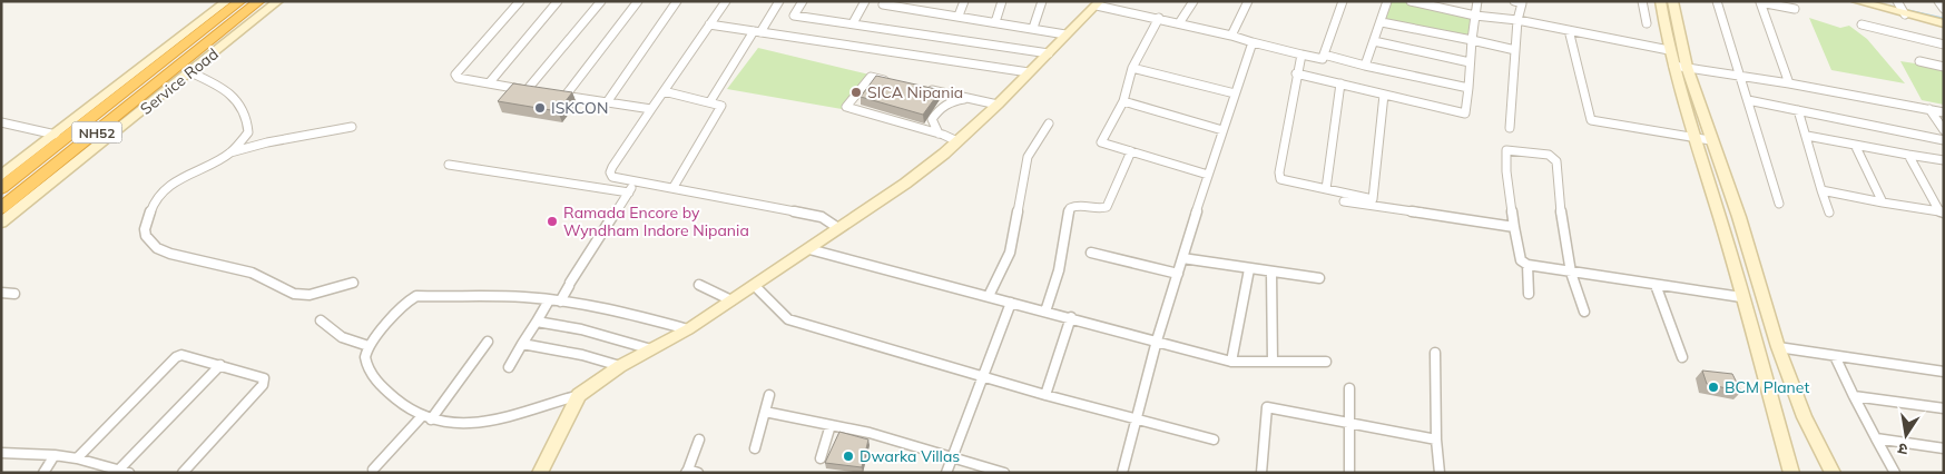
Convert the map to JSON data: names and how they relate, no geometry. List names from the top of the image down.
{
  "streets": {
    "highway": ["NH52"],
    "street": ["Service Road"]
  },
  "places": [
    "SICA Nipania",
    "ISKCON",
    "Ramada Encore by Wyndham Indore Nipania",
    "BCM Planet",
    "Dwarka Villas"
  ],
  "north": "bottom"
}
